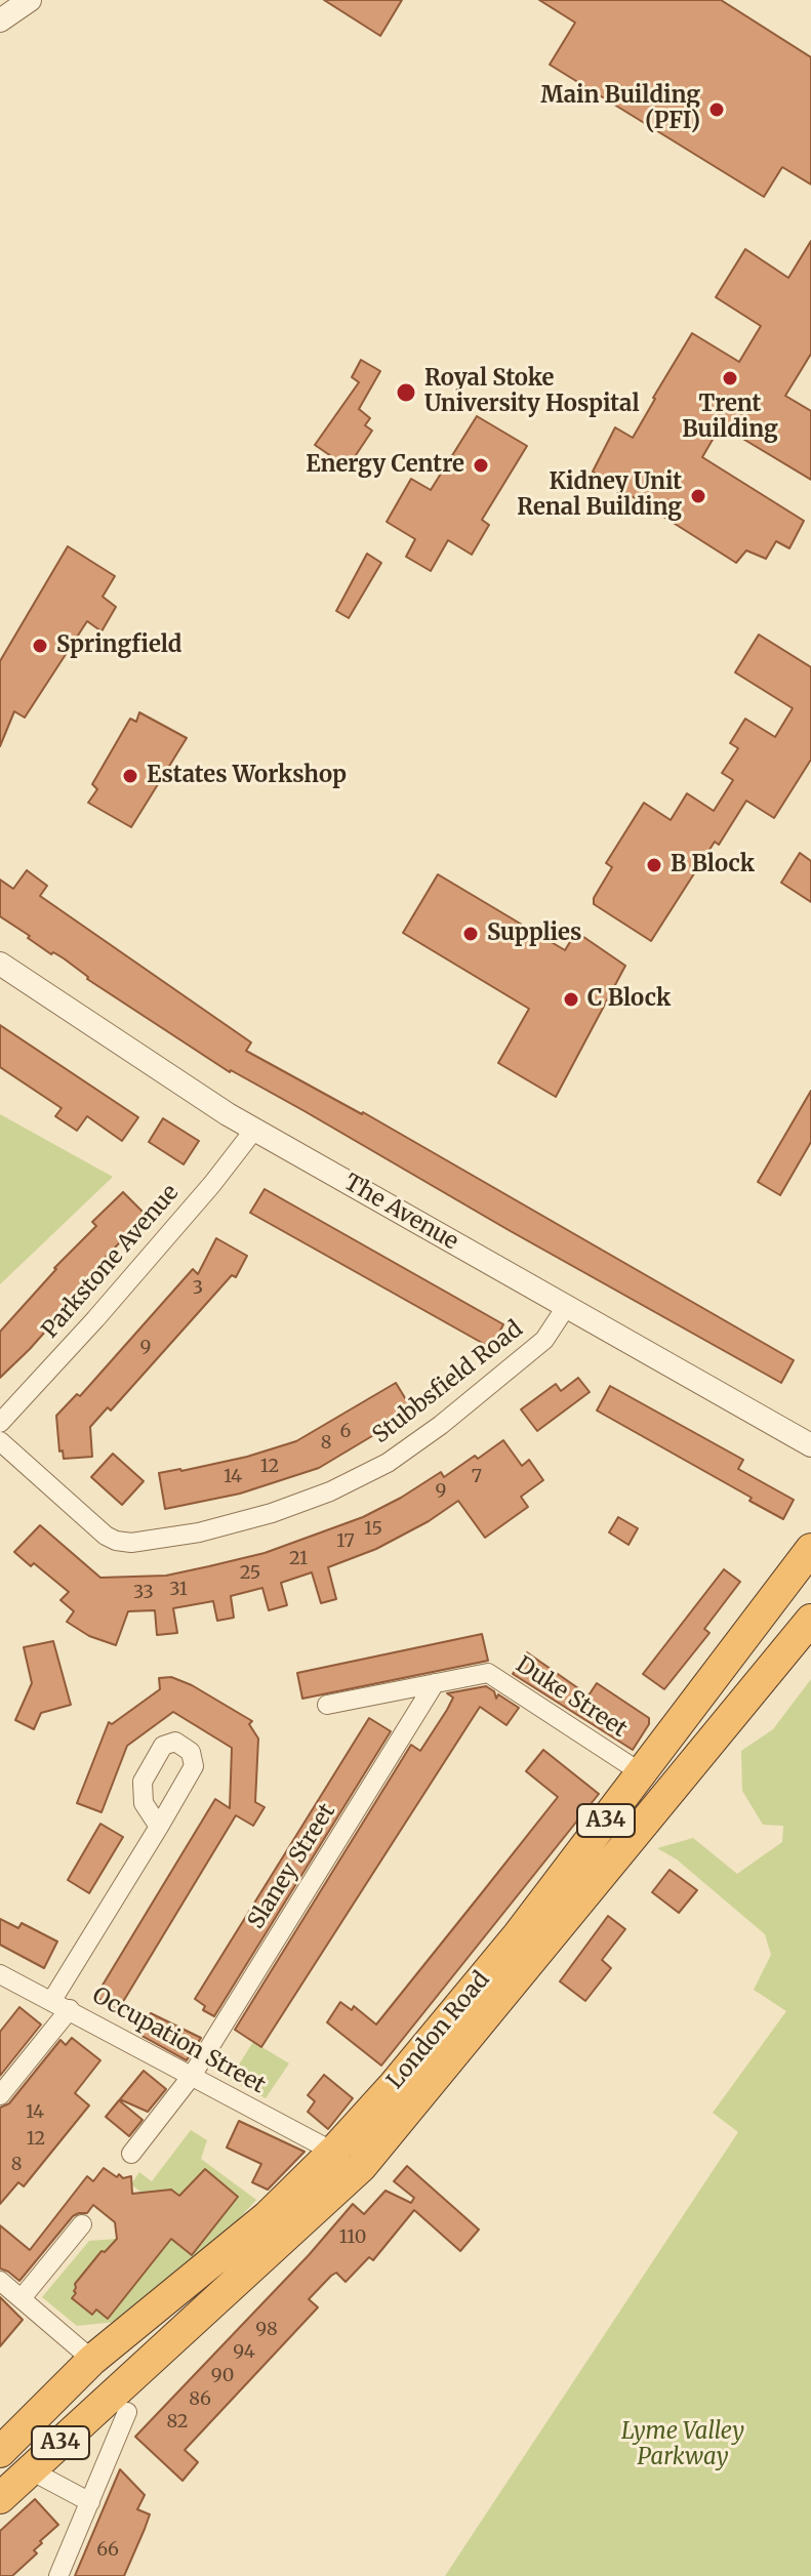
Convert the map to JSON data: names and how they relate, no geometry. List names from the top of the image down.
{
  "streets": {
    "highway": ["A34", "London Road"],
    "street": [
      "The Avenue",
      "Parkstone Avenue",
      "Stubbsfield Road",
      "Duke Street",
      "Slaney Street",
      "Occupation Street"
    ]
  },
  "crossings": [
    ["The Avenue", "Parkstone Avenue"],
    ["The Avenue", "Stubbsfield Road"],
    ["Duke Street", "Slaney Street"],
    ["Duke Street", "London Road"],
    ["Slaney Street", "Occupation Street"],
    ["London Road", "Occupation Street"]
  ],
  "parks": ["Lyme Valley Parkway"],
  "places": [
    "Main Building (PFI)",
    "Trent Building",
    "Royal Stoke University Hospital",
    "Energy Centre",
    "Kidney Unit Renal Building",
    "Springfield",
    "Estates Workshop",
    "B Block",
    "Supplies",
    "C Block"
  ],
  "house_numbers": [
    "3",
    "9",
    "6",
    "8",
    "12",
    "14",
    "7",
    "9",
    "15",
    "17",
    "21",
    "25",
    "31",
    "33",
    "14",
    "12",
    "8",
    "110",
    "98",
    "94",
    "90",
    "86",
    "82",
    "66"
  ]
}
